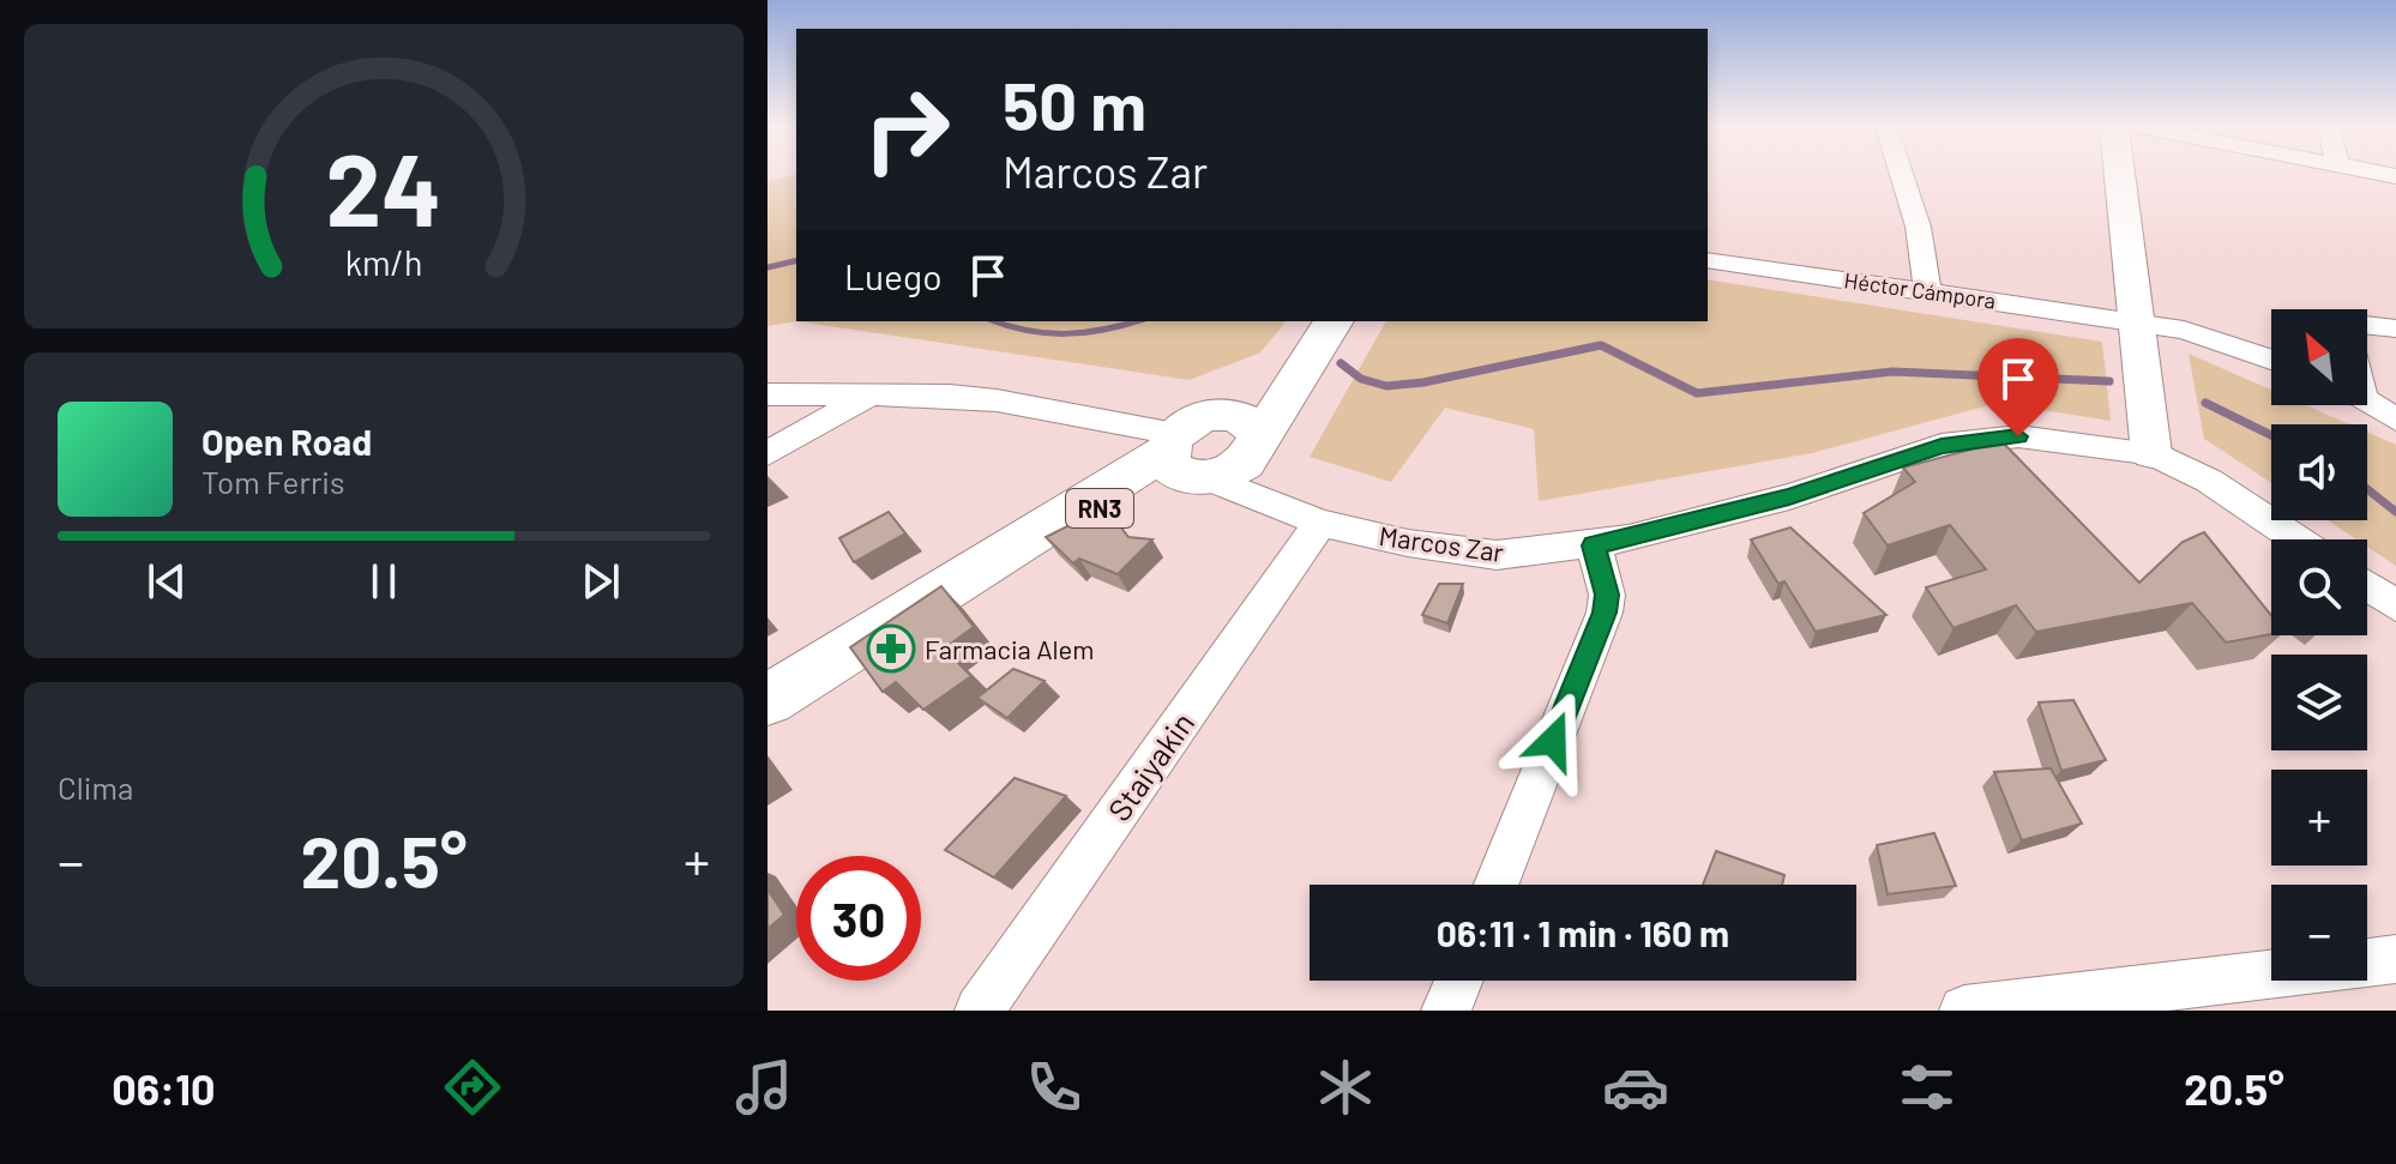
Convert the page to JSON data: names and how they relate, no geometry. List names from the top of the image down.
{
  "streets": {
    "highway": ["RN3"],
    "street": ["Héctor Cámpora", "Marcos Zar", "Staiyakin"]
  },
  "crossings": [
    ["RN3", "Marcos Zar"],
    ["Marcos Zar", "Staiyakin"]
  ],
  "places": {
    "pharmacy": ["Farmacia Alem"]
  },
  "north": "top left",
  "page": {
    "turn": ["50 m", "Marcos Zar"],
    "then": "Luego",
    "map_buttons": ["+", "−"],
    "song": ["Open Road", "Tom Ferris"],
    "tile": "Clima",
    "heat": ["−", "20.5°", "+"],
    "limit": "30",
    "trip": "06:11 · 1 min · 160 m",
    "tabs": ["06:10", "20.5°"],
    "gauge": ["24", "km/h"]
  }
}
